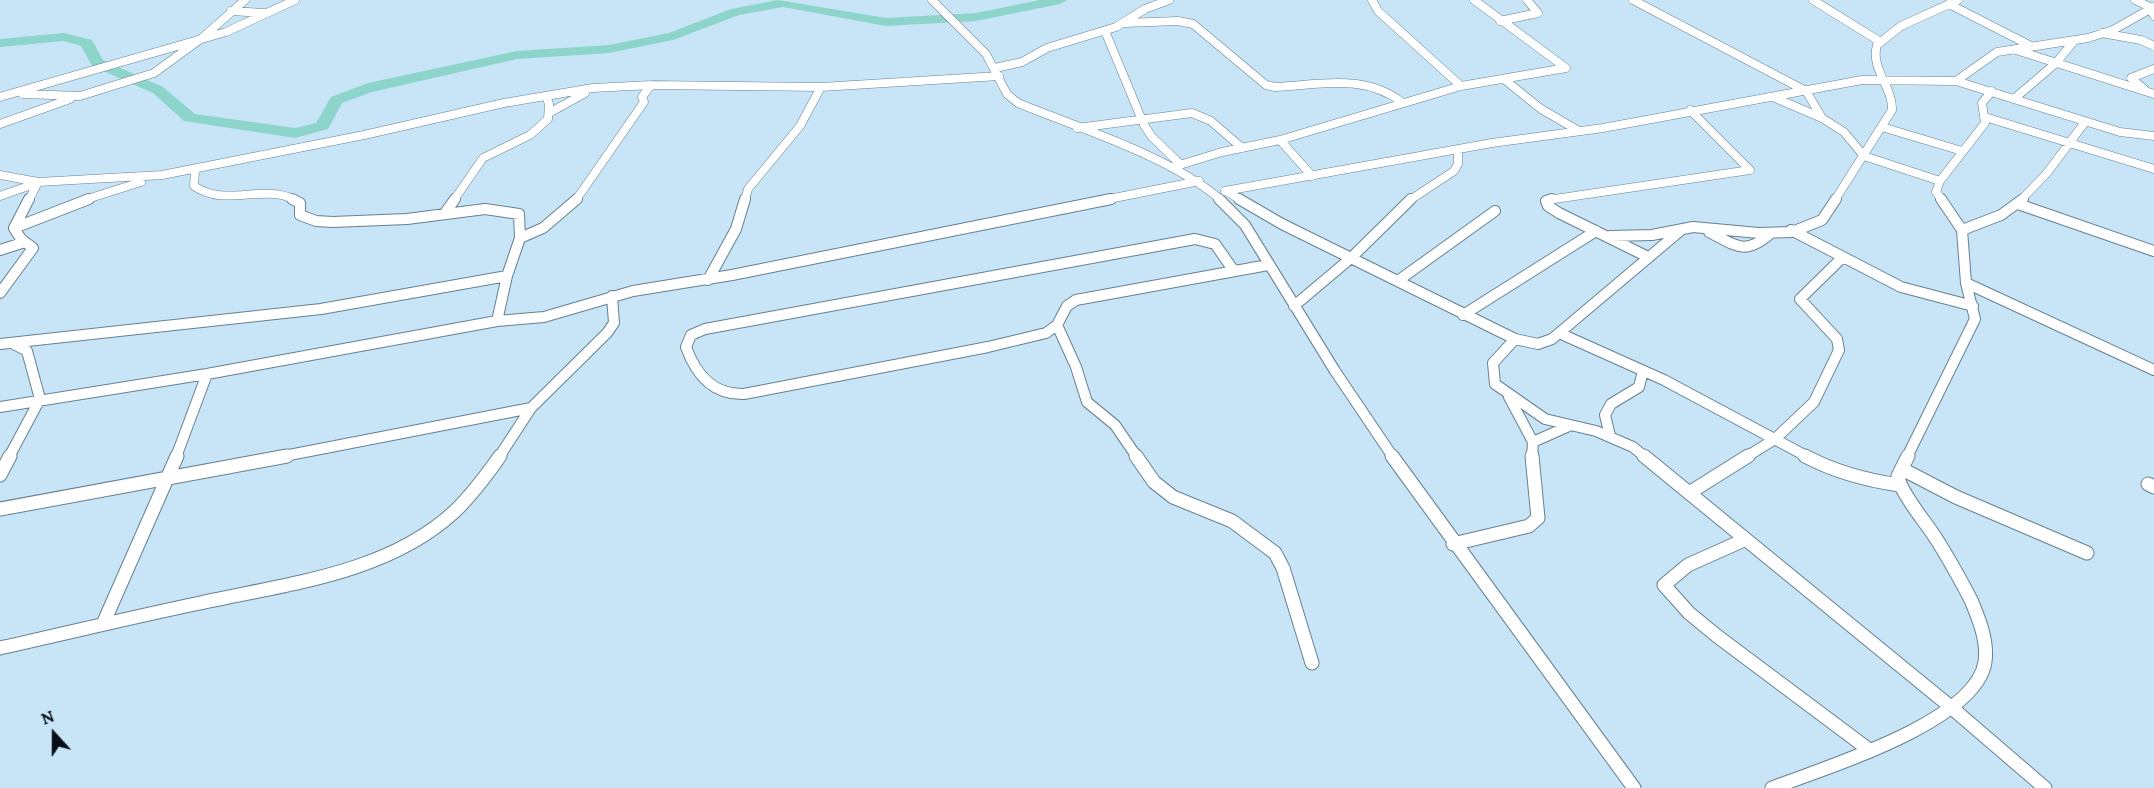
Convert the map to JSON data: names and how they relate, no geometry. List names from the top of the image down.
{
  "north": "top"
}
